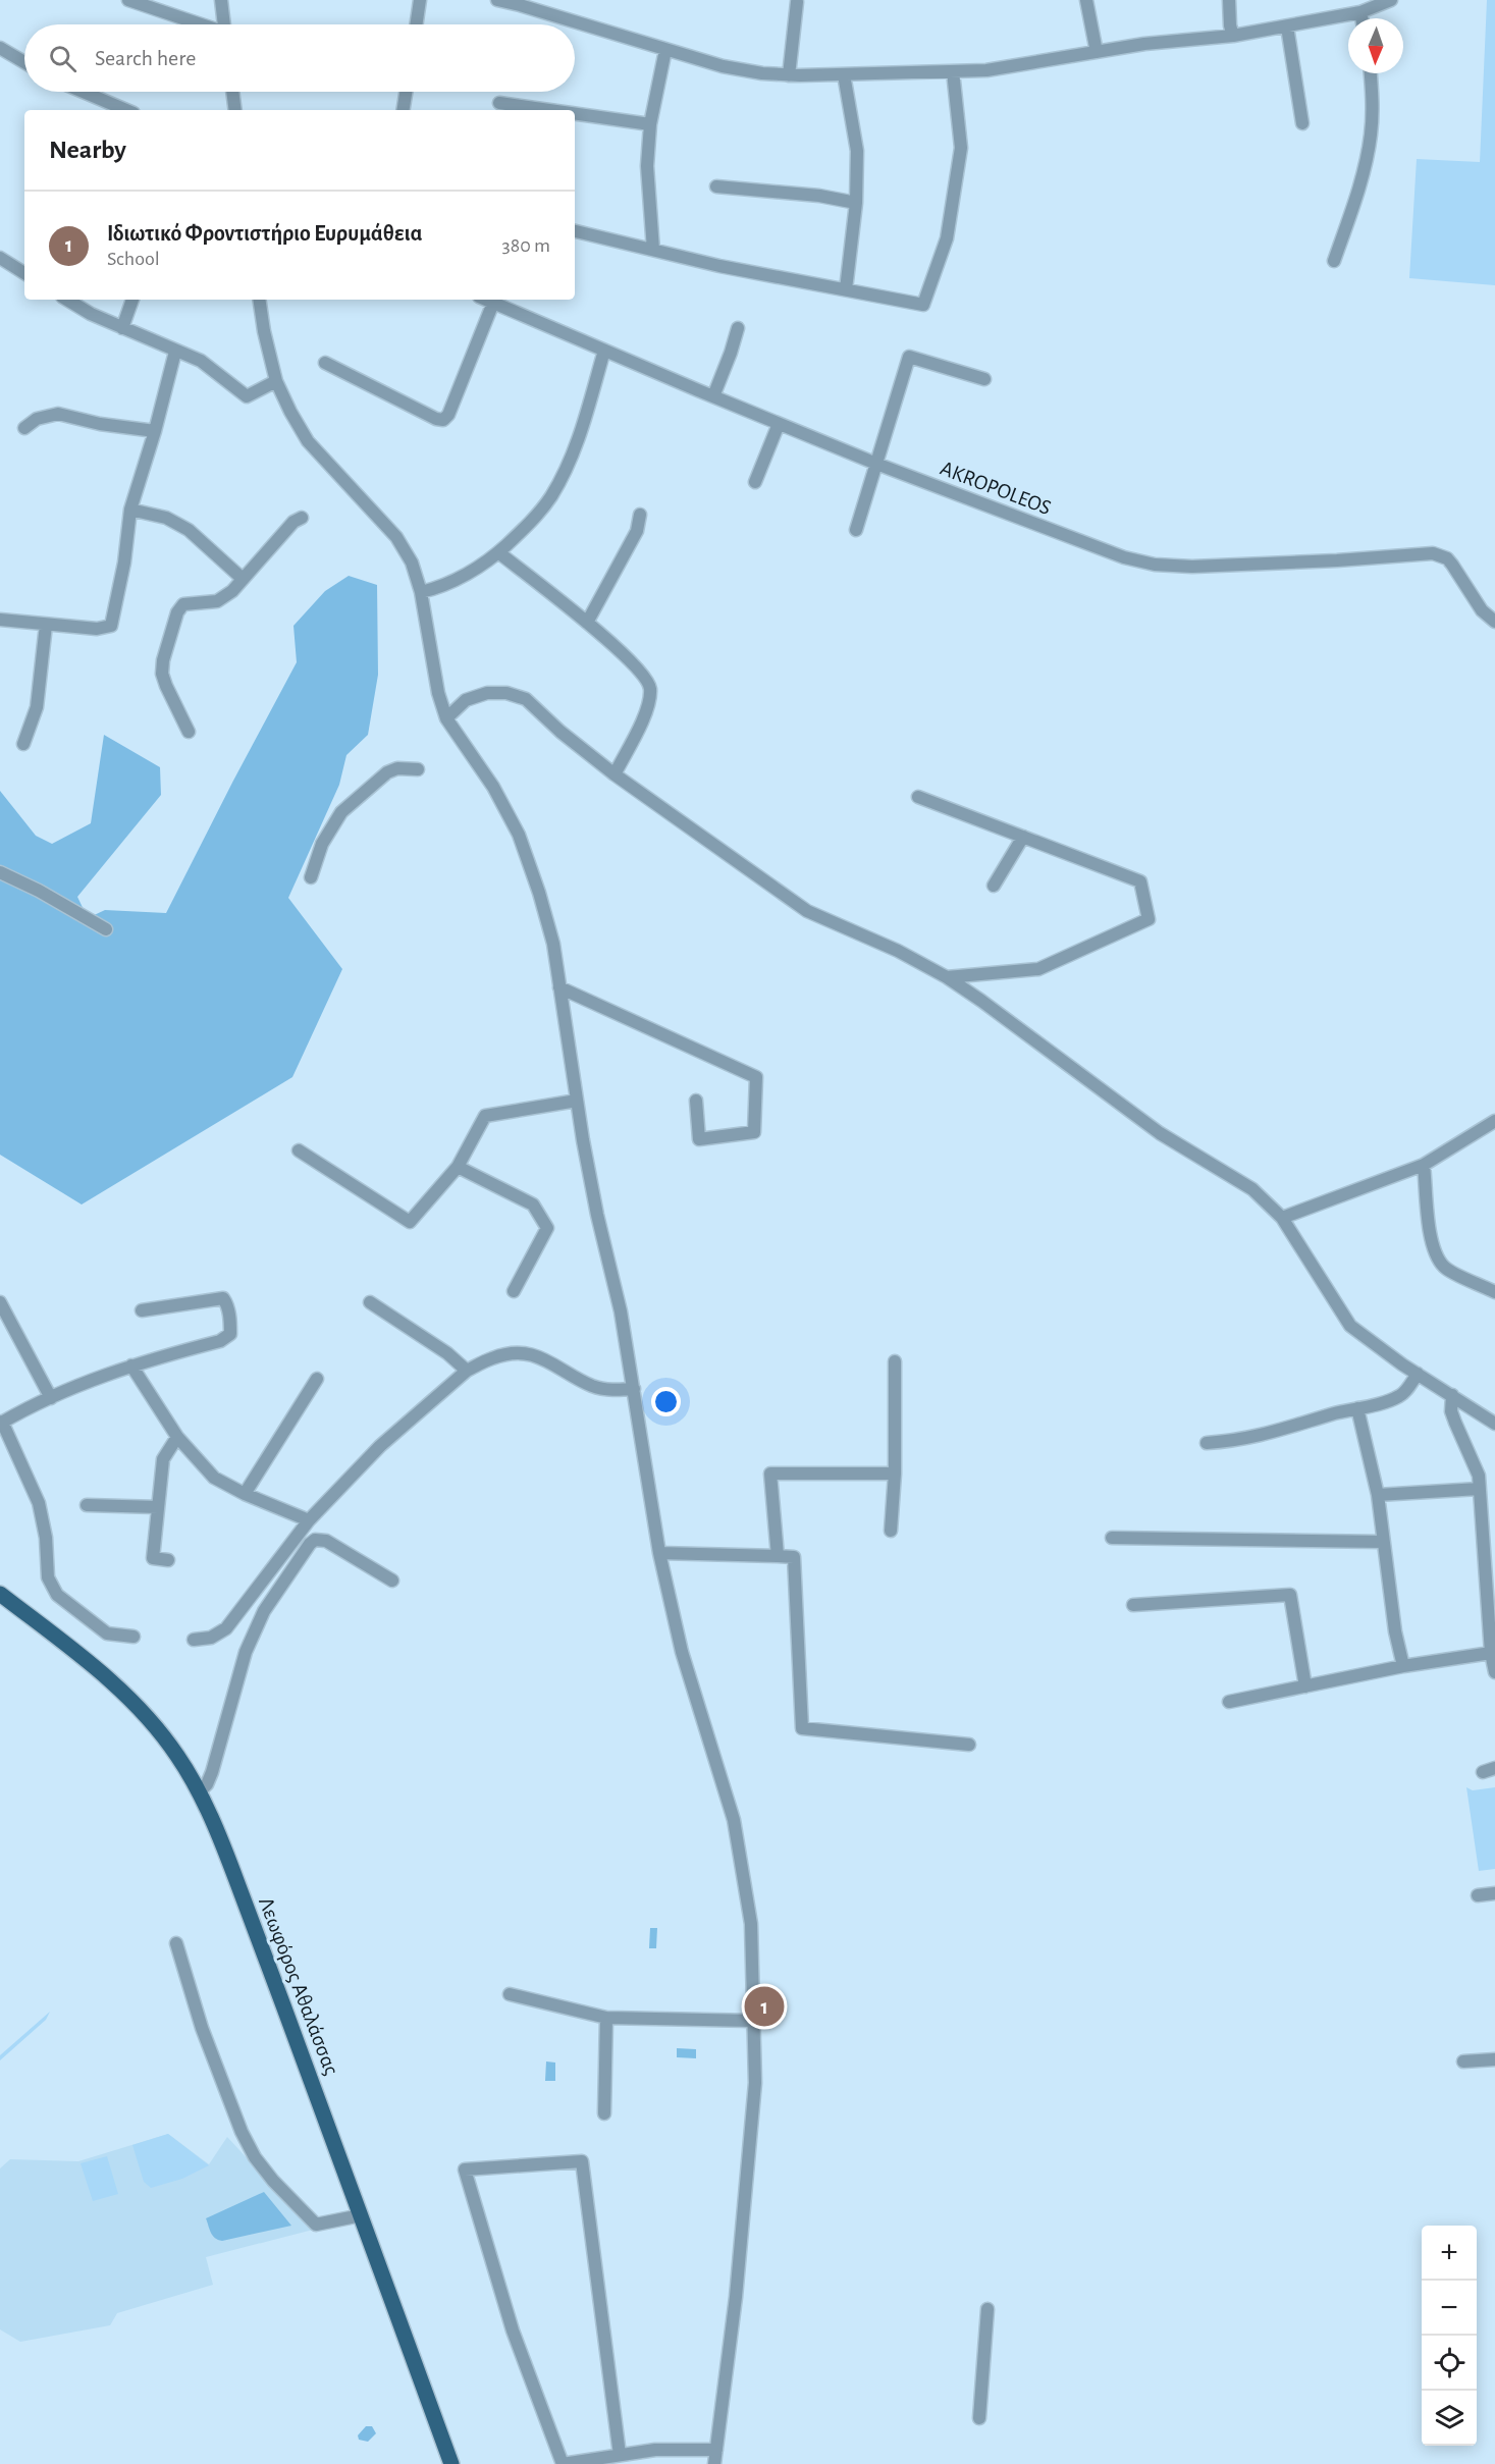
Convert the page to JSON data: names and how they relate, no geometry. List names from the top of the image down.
{
  "streets": {
    "main road": ["Λεωφόρος Αθαλάσσας"],
    "street": ["AKROPOLEOS"]
  },
  "north": "bottom",
  "page": {
    "search": "Search here",
    "heading": "Nearby",
    "list": [
      {
        "mark": "1",
        "name": "Ιδιωτικό Φροντιστήριο Ευρυμάθεια",
        "note": "School",
        "value": "380 m"
      }
    ],
    "pins": "1",
    "map_buttons": ["+", "−"]
  }
}
